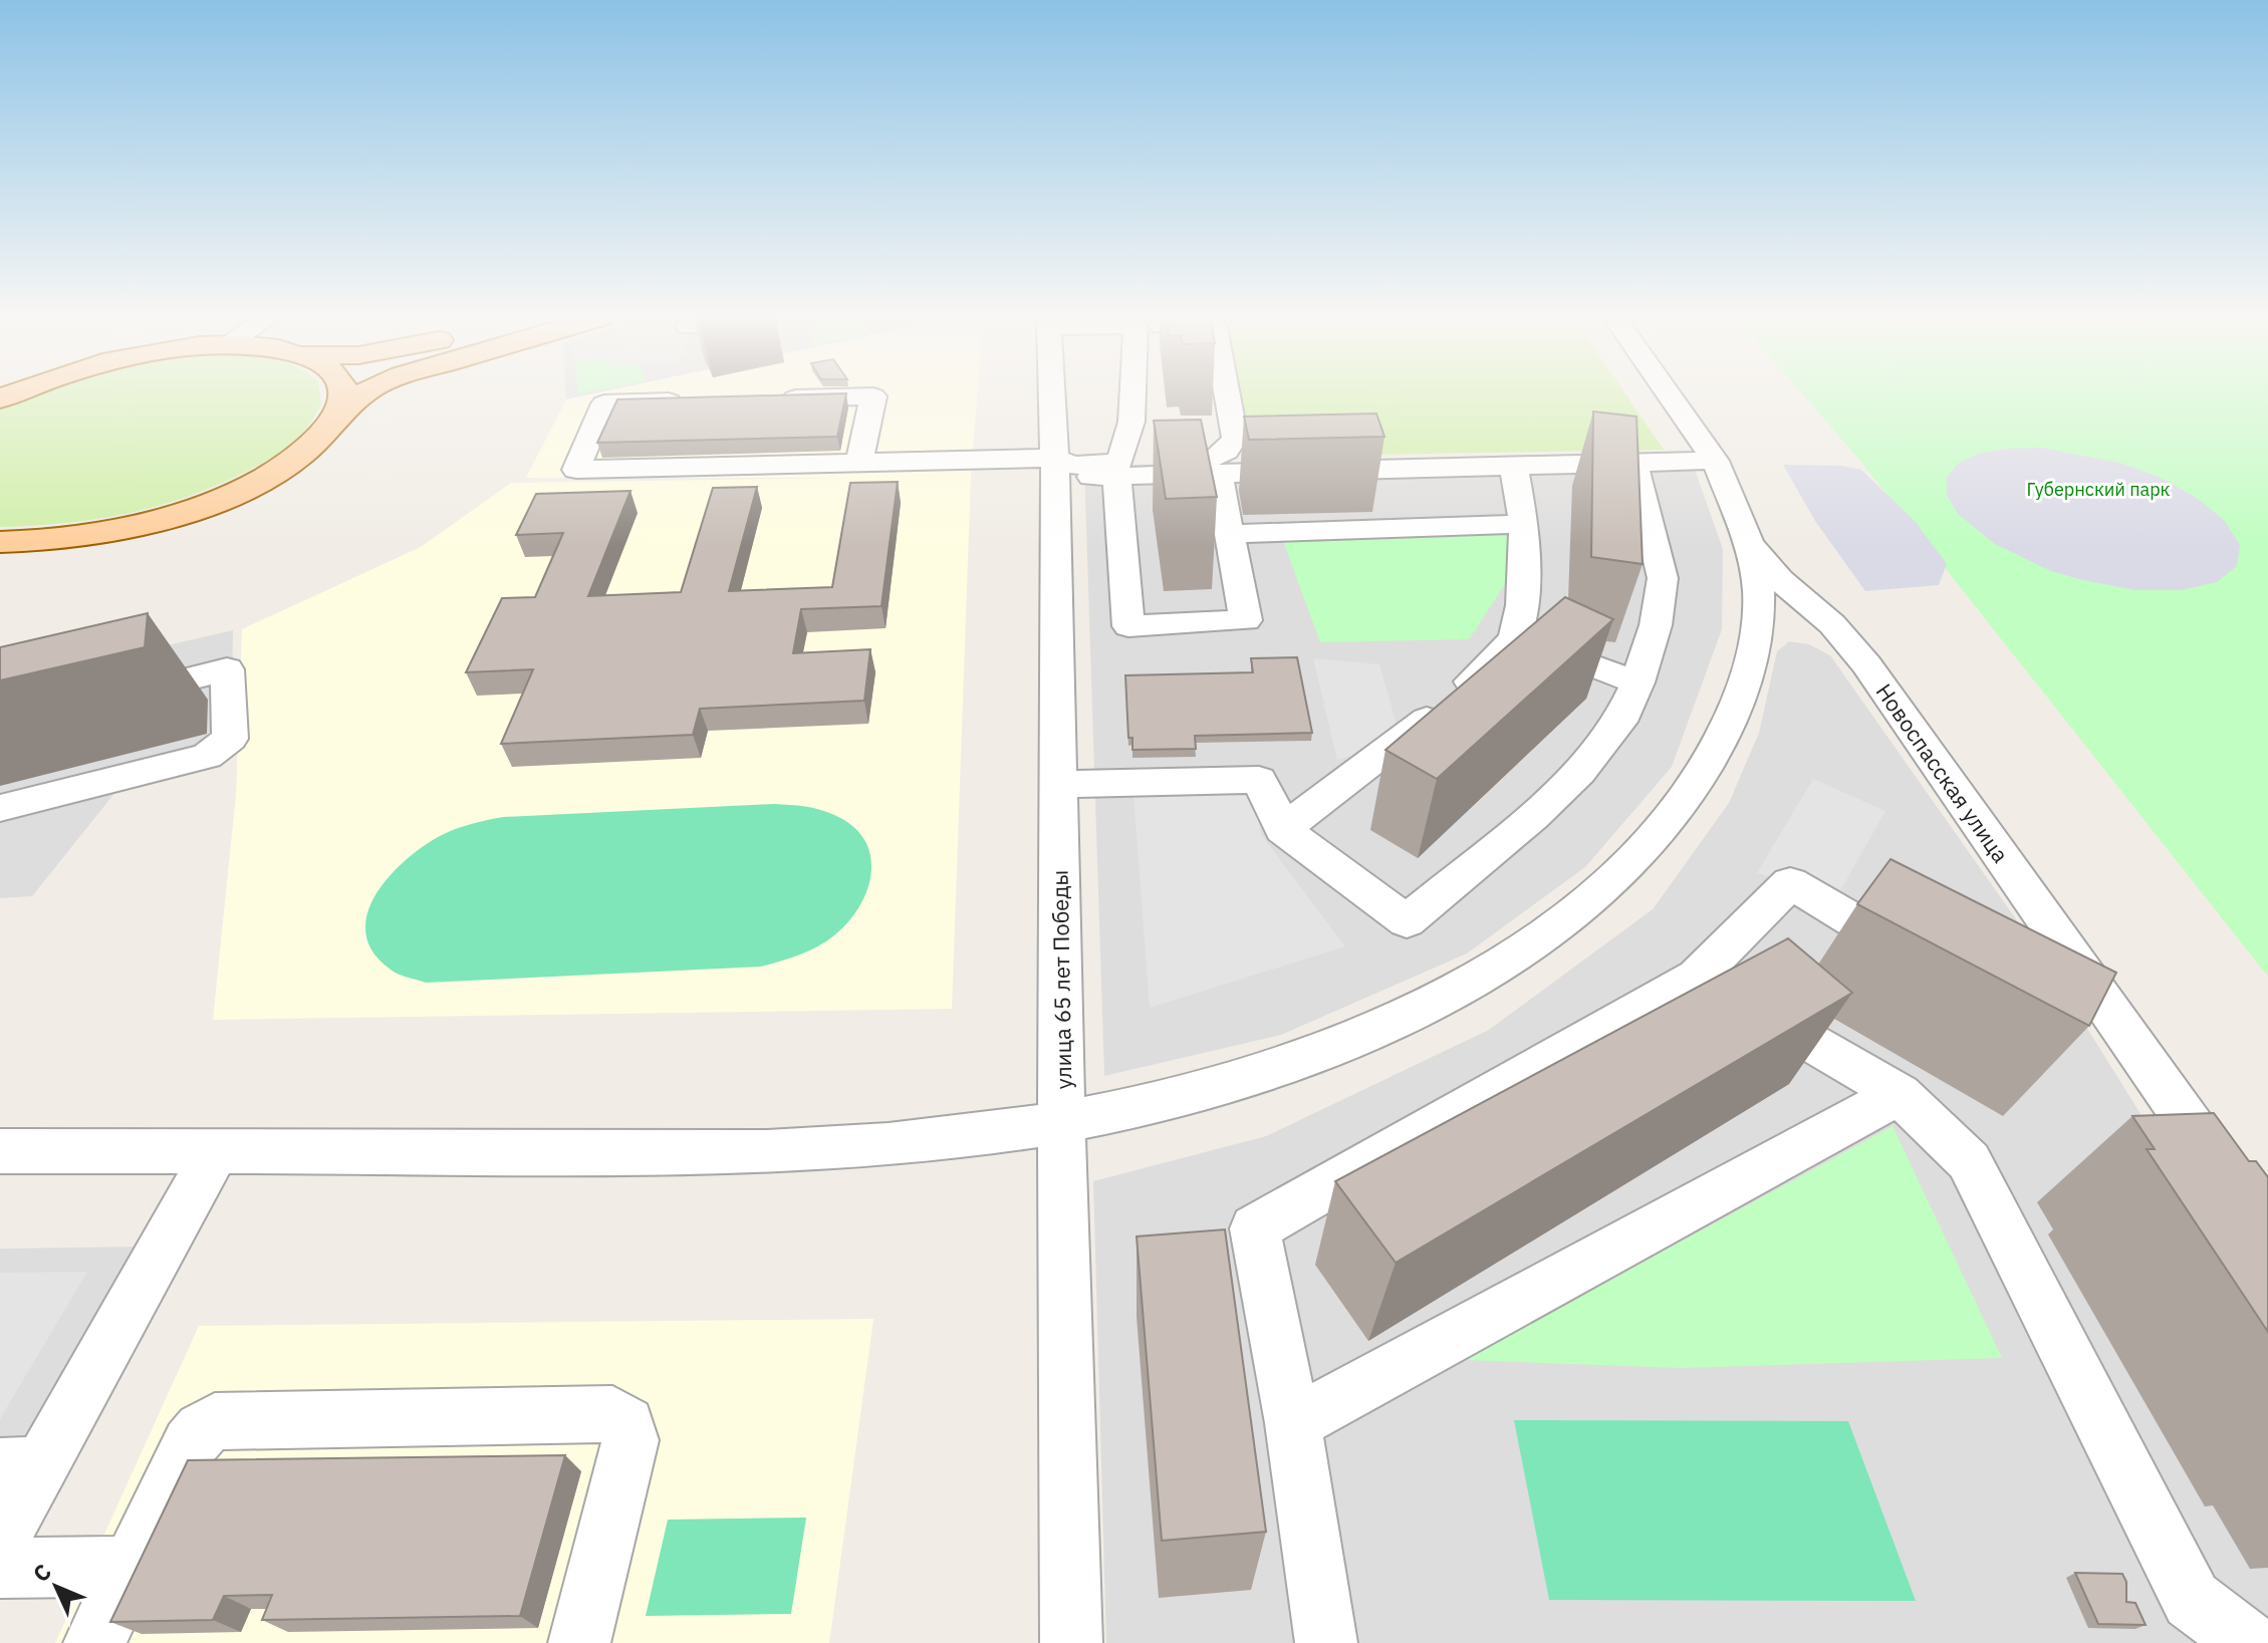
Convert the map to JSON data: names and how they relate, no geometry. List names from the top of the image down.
{
  "streets": {
    "street": ["Новоспасская улица", "улица 65 лет Победы"]
  },
  "parks": ["Губернский парк"],
  "north": "top left"
}
